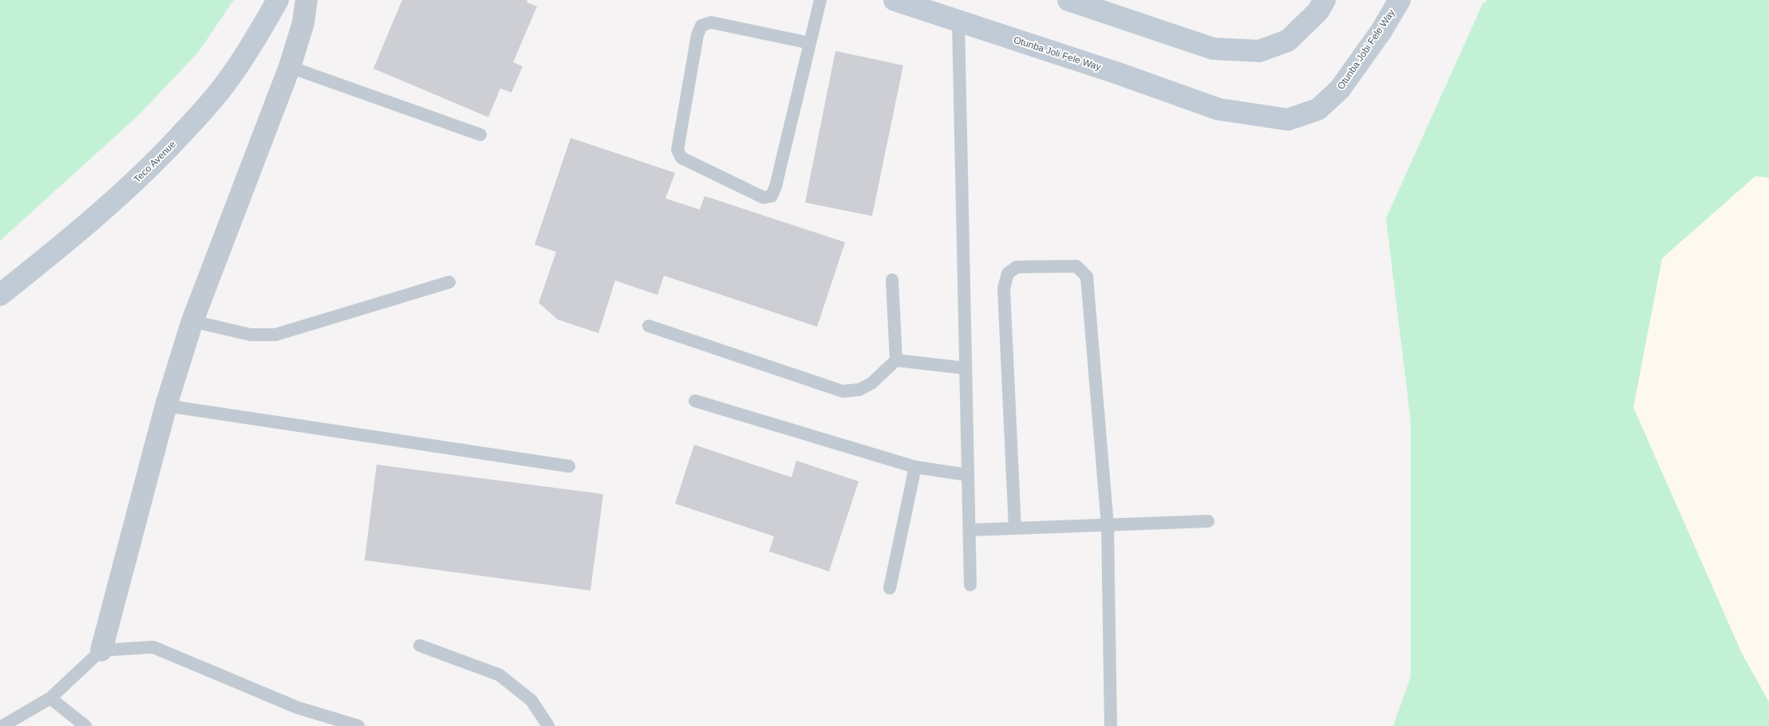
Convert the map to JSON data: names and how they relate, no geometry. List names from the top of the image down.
{
  "streets": {
    "street": ["Otunba Jobi Fele Way", "Otunba Joli Fele Way", "Teco Avenue"]
  },
  "crossings": [
    ["Otunba Jobi Fele Way", "Otunba Joli Fele Way"]
  ]
}
